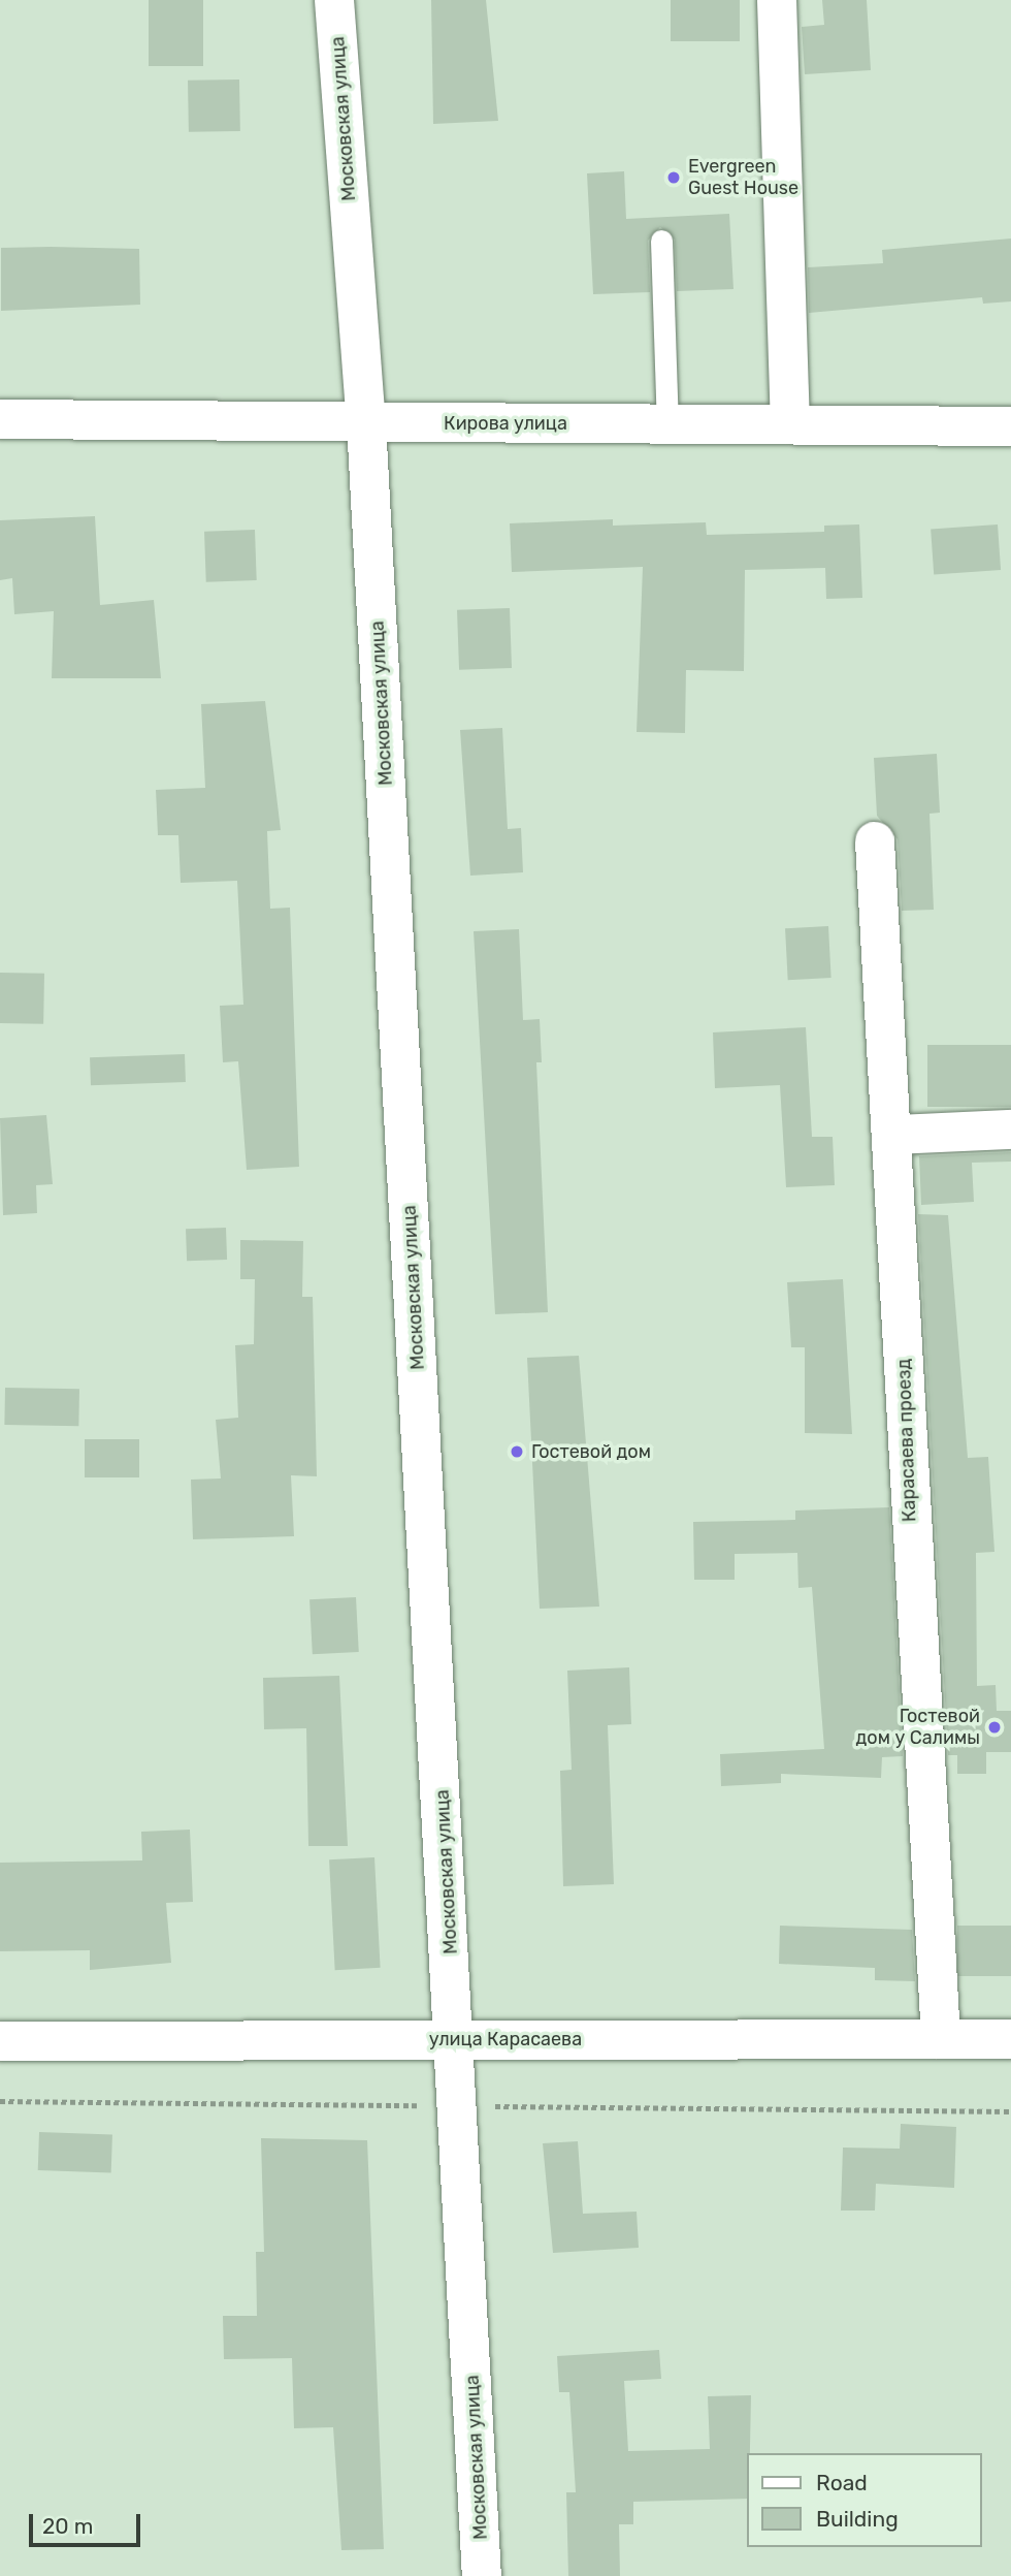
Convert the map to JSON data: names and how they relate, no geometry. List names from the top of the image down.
{
  "streets": {
    "street": [
      "Московская улица",
      "Кирова улица",
      "Карасаева проезд",
      "улица Карасаева"
    ]
  },
  "crossings": [
    ["Московская улица", "Кирова улица"],
    ["Московская улица", "улица Карасаева"],
    ["Карасаева проезд", "улица Карасаева"]
  ],
  "places": ["Evergreen Guest House", "Гостевой дом", "Гостевой дом у Салимы"],
  "legend": ["Road", "Building"],
  "scale_bar": "20 m"
}
